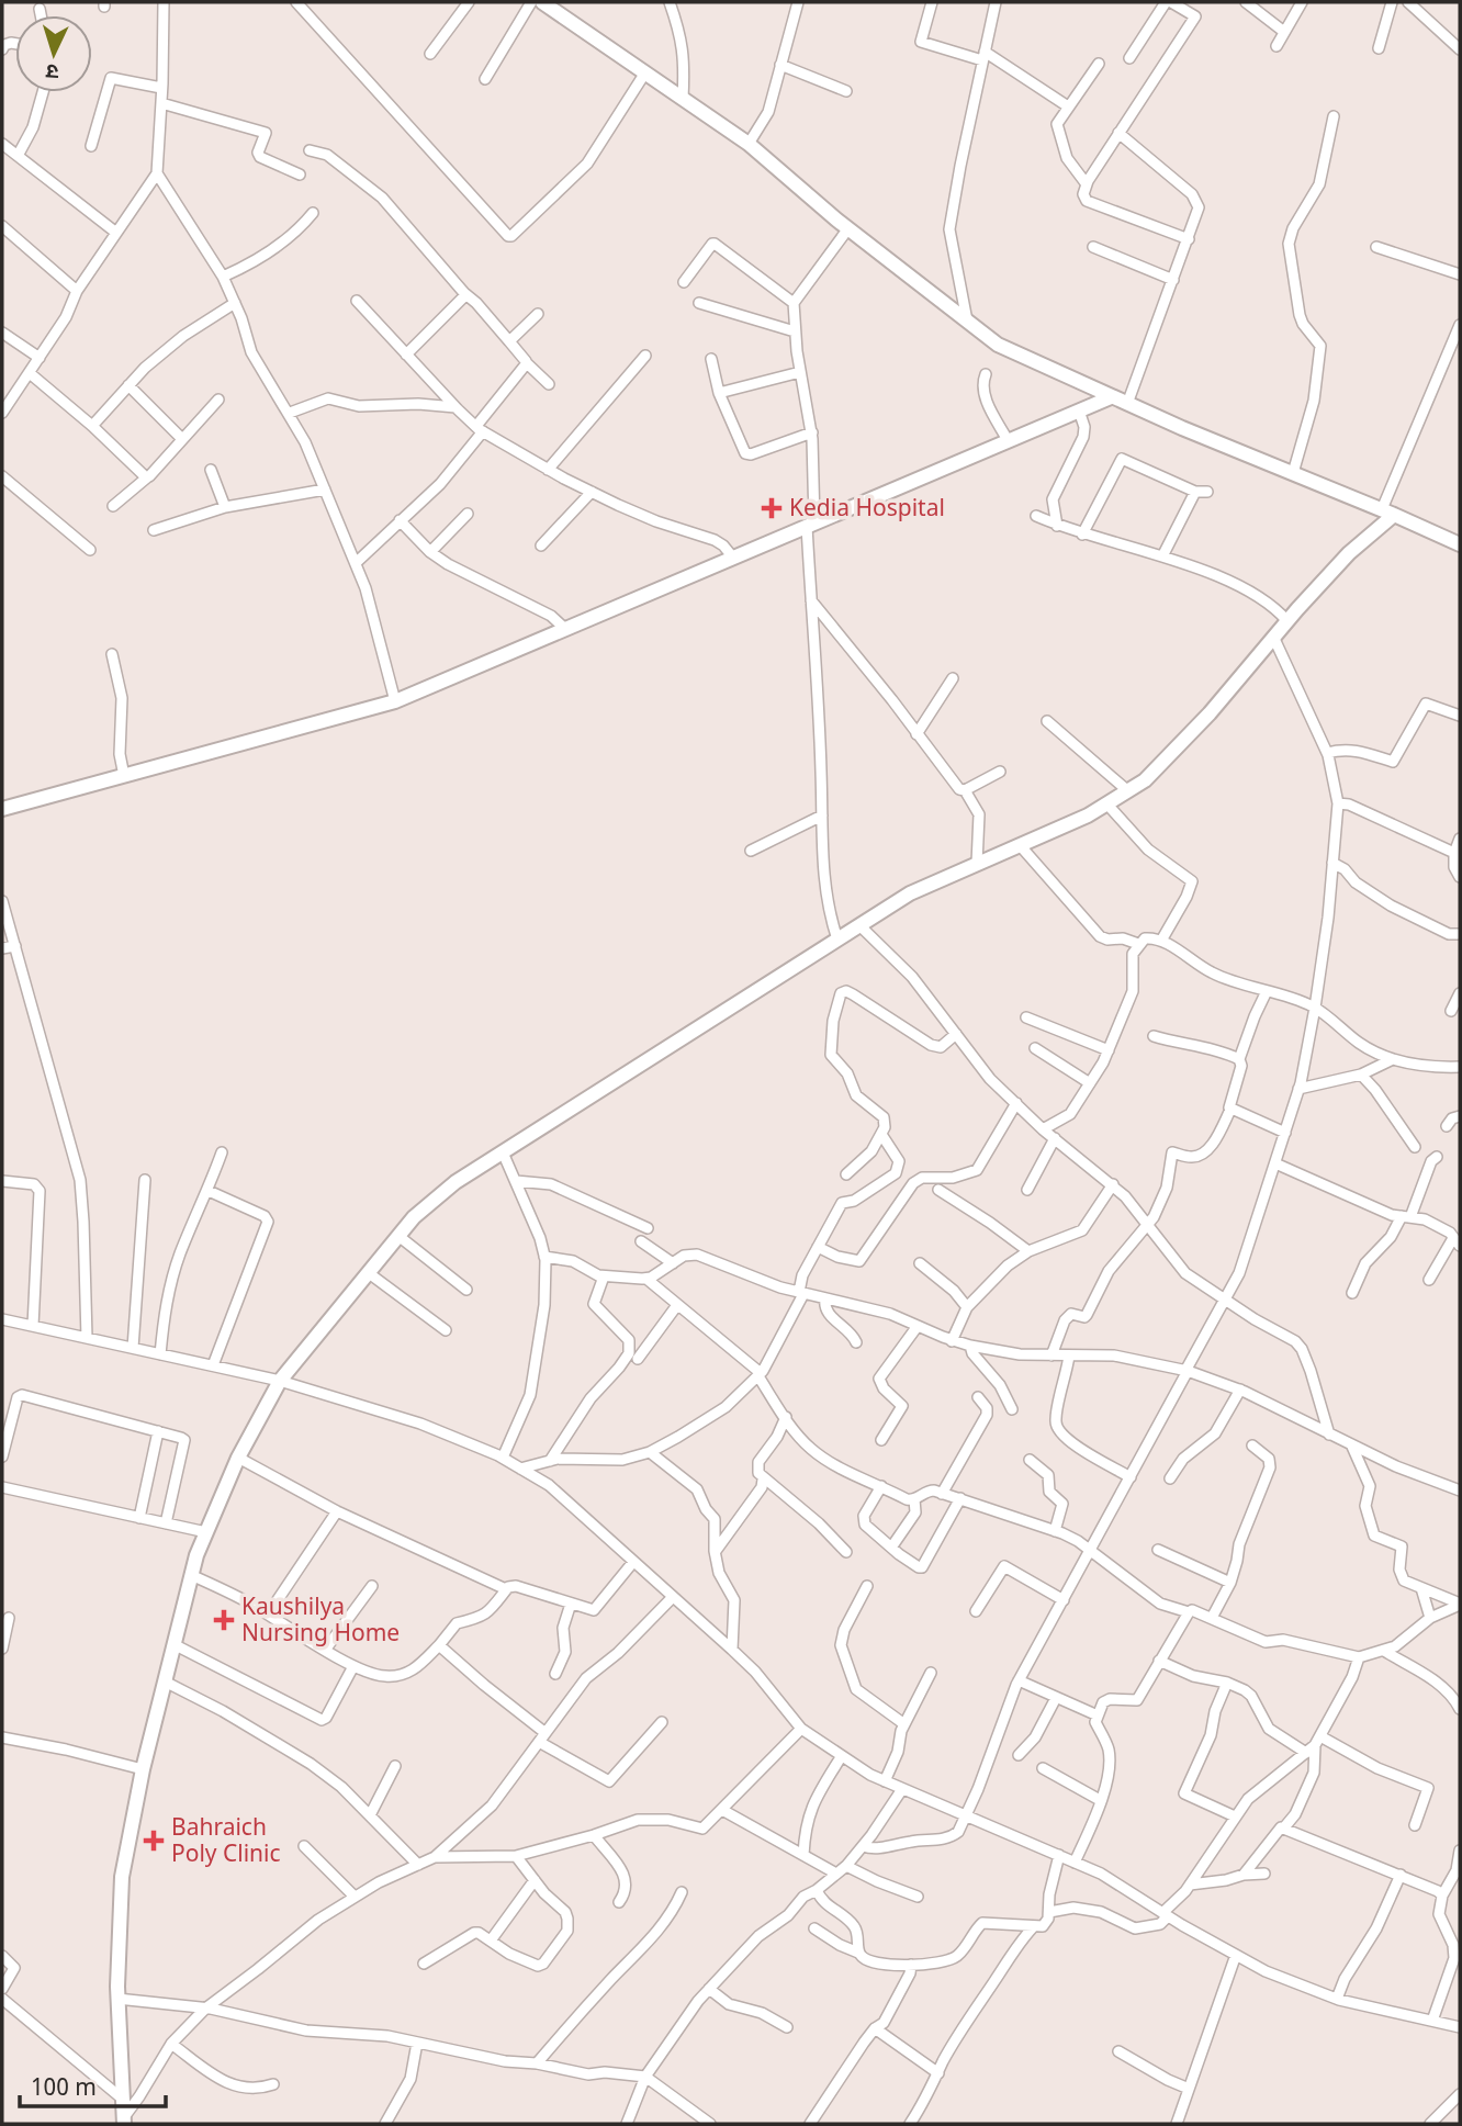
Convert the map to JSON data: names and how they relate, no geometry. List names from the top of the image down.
{
  "places": {
    "health": ["Kedia Hospital", "Kaushilya Nursing Home", "Bahraich Poly Clinic"]
  },
  "scale_bar": "100 m",
  "north": "bottom"
}
